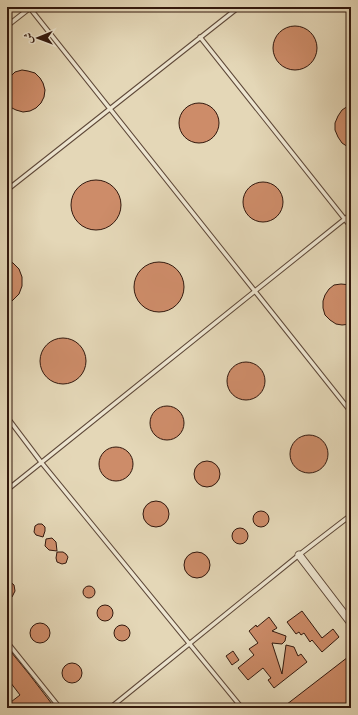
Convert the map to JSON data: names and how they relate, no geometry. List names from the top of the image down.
{
  "north": "left"
}
